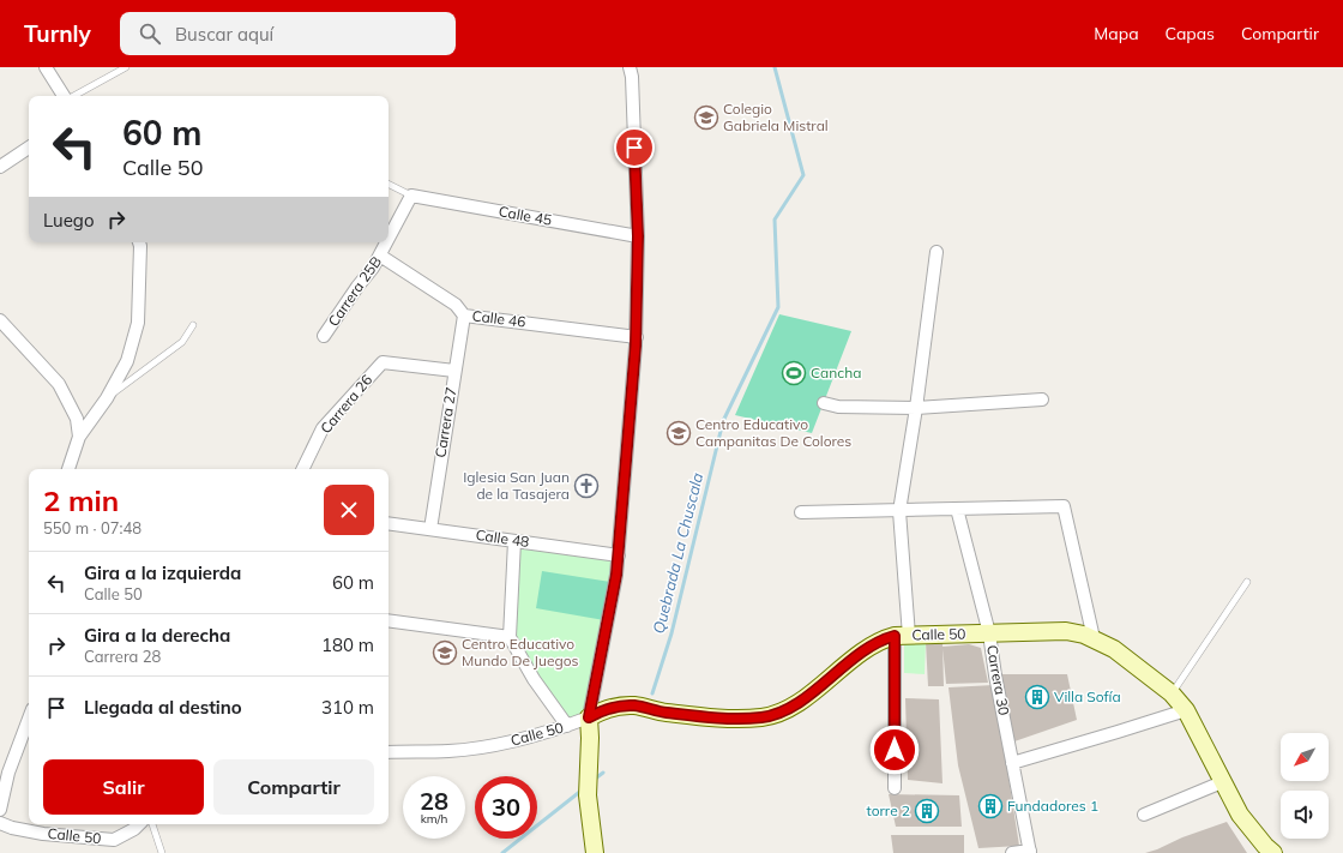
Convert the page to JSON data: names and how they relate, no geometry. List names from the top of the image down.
{
  "streets": {
    "street": [
      "Calle 45",
      "Carrera 25B",
      "Calle 46",
      "Carrera 26",
      "Carrera 27",
      "Calle 48",
      "Calle 50",
      "Carrera 30"
    ]
  },
  "crossings": [
    ["Calle 45", "Carrera 25B"],
    ["Carrera 25B", "Calle 46"],
    ["Calle 46", "Carrera 27"],
    ["Carrera 26", "Carrera 27"],
    ["Carrera 27", "Calle 48"],
    ["Calle 50", "Carrera 30"]
  ],
  "water": ["Quebrada La Chuscala"],
  "places": {
    "school or university": ["Colegio Gabriela Mistral", "Centro Educativo Campanitas De Colores", "Centro Educativo Mundo De Juegos"],
    "sports": ["Cancha"],
    "church": ["Iglesia San Juan de la Tasajera"],
    "building": ["Villa Sofía", "Fundadores 1", "torre 2"]
  },
  "north": "bottom left",
  "page": {
    "header": "Turnly",
    "search": "Buscar aquí",
    "nav": ["Mapa", "Capas", "Compartir"],
    "turn": ["60 m", "Calle 50"],
    "then": "Luego",
    "heading": ["2 min", "550 m · 07:48"],
    "list": [
      {
        "name": "Gira a la izquierda",
        "note": "Calle 50",
        "value": "60 m"
      },
      {
        "name": "Gira a la derecha",
        "note": "Carrera 28",
        "value": "180 m"
      },
      {
        "name": "Llegada al destino",
        "value": "310 m"
      }
    ],
    "buttons": ["Salir", "Compartir"],
    "speed": "28 km/h",
    "limit": "30"
  }
}
